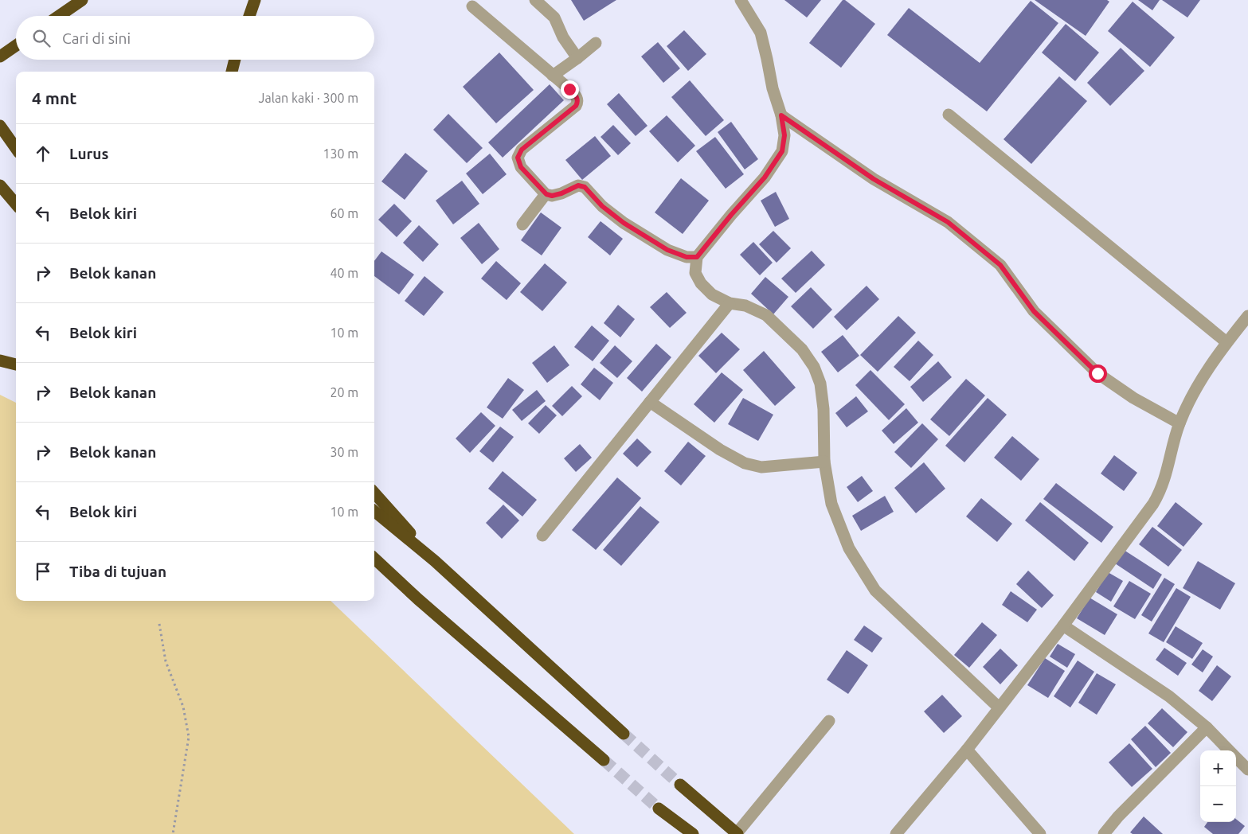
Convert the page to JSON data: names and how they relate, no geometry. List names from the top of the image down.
{
  "page": {
    "search": "Cari di sini",
    "heading": ["4 mnt", "Jalan kaki · 300 m"],
    "list": [
      ["Lurus", "130 m"],
      ["Belok kiri", "60 m"],
      ["Belok kanan", "40 m"],
      ["Belok kiri", "10 m"],
      ["Belok kanan", "20 m"],
      ["Belok kanan", "30 m"],
      ["Belok kiri", "10 m"],
      "Tiba di tujuan"
    ],
    "map_buttons": ["+", "−"]
  }
}
